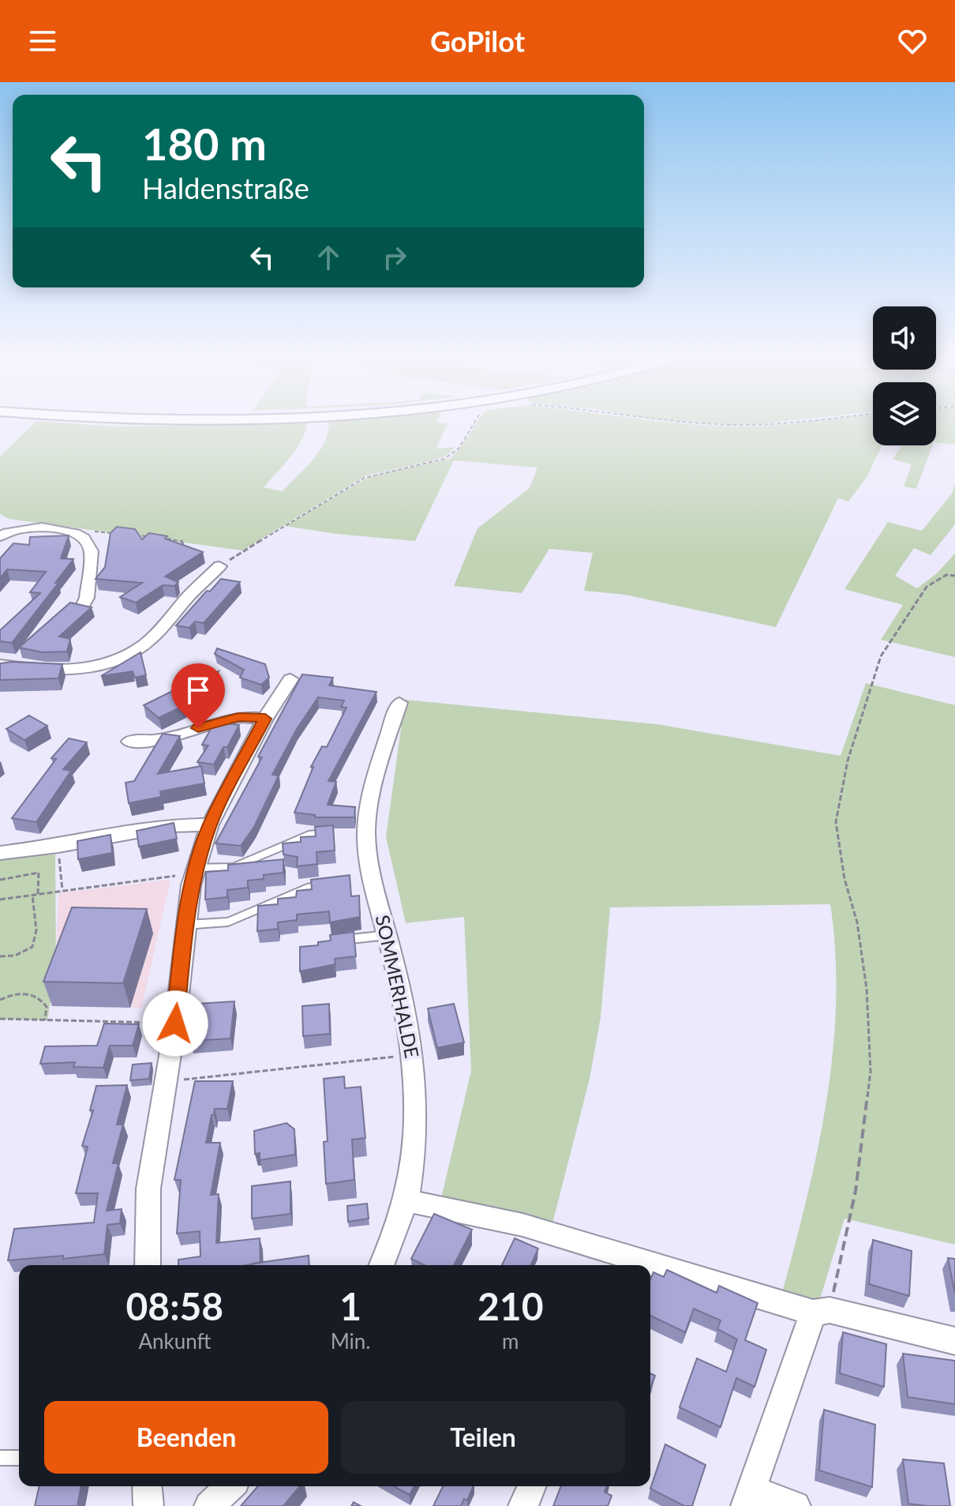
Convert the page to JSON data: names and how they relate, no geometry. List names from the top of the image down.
{
  "streets": {
    "street": ["SOMMERHALDE"]
  },
  "page": {
    "header": "GoPilot",
    "turn": ["180 m", "Haldenstraße"],
    "eta": [
      "08:58",
      "Ankunft",
      "1",
      "Min.",
      "210",
      "m"
    ],
    "buttons": ["Beenden", "Teilen"]
  }
}
